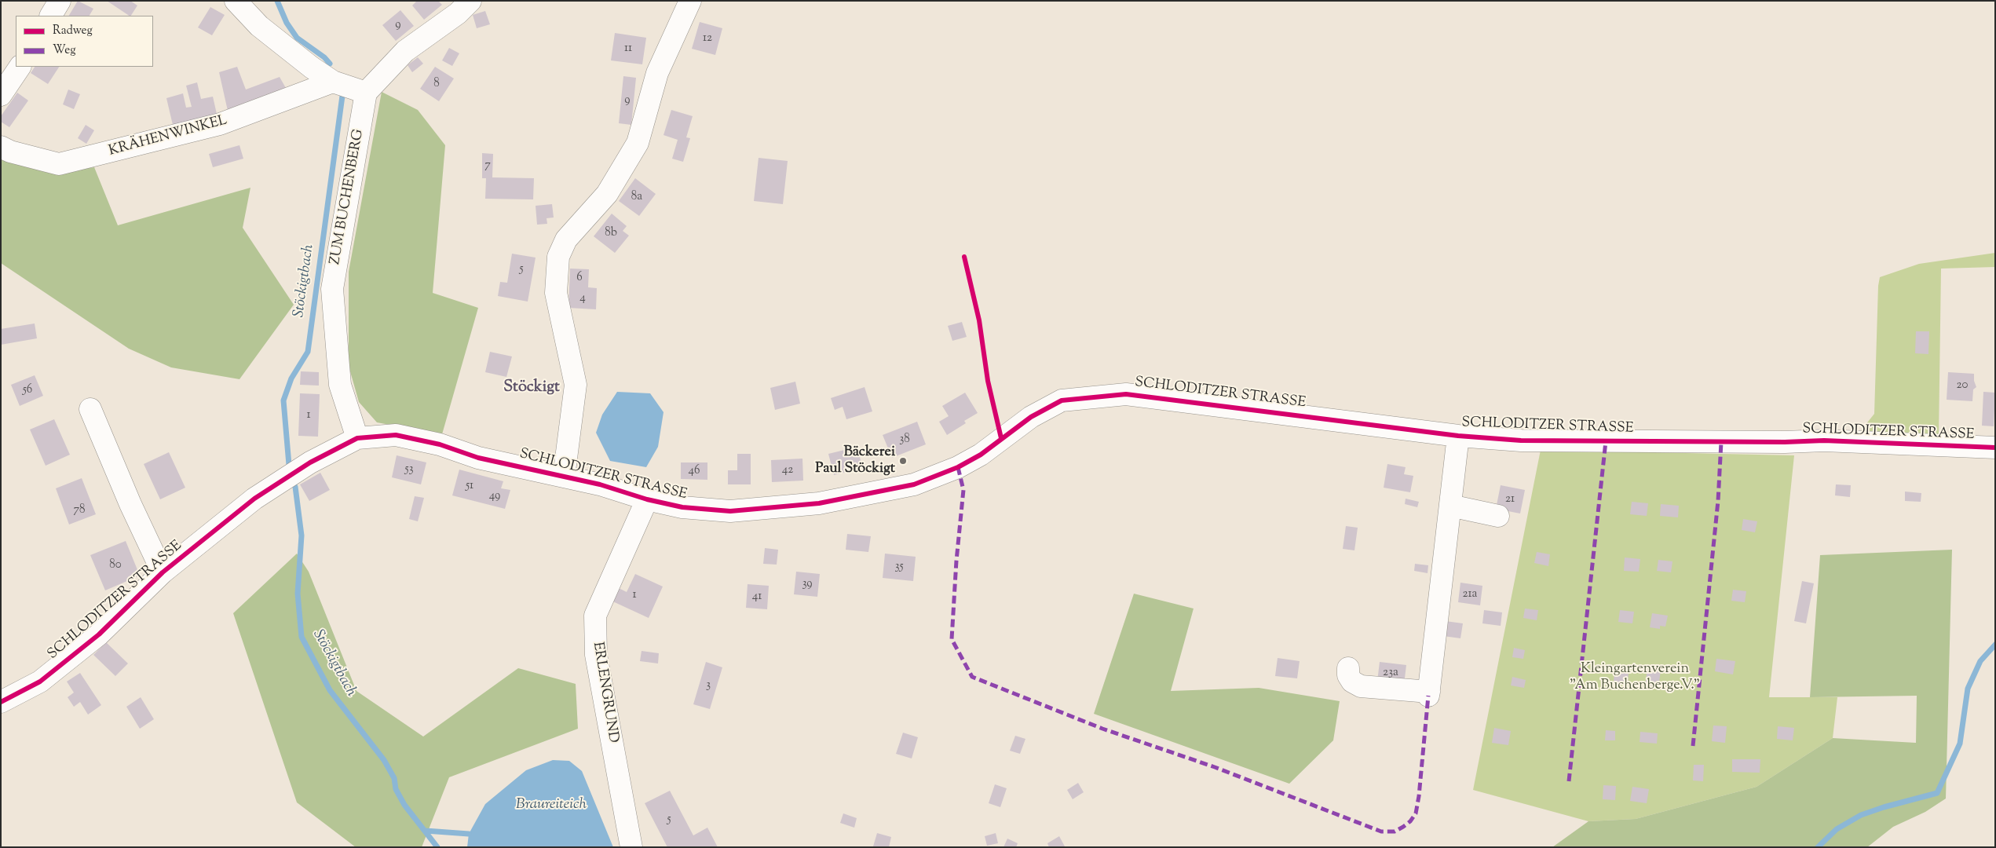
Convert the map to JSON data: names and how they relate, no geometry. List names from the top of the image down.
{
  "streets": {
    "street": [
      "KRÄHENWINKEL",
      "ZUM BUCHENBERG",
      "SCHLODITZER STRASSE",
      "ERLENGRUND"
    ]
  },
  "crossings": [
    ["ZUM BUCHENBERG", "SCHLODITZER STRASSE"],
    ["SCHLODITZER STRASSE", "ERLENGRUND"]
  ],
  "districts": ["Stöckigt"],
  "water": ["Stöckigtbach", "Braureiteich"],
  "parks": ["Kleingartenverein \"Am Buchenberge.V.\""],
  "places": ["Bäckerei Paul Stöckigt"],
  "house_numbers": [
    "9",
    "12",
    "11",
    "8",
    "9",
    "7",
    "8a",
    "8b",
    "5",
    "6",
    "4",
    "20",
    "56",
    "1",
    "38",
    "53",
    "42",
    "46",
    "51",
    "49",
    "21",
    "78",
    "80",
    "35",
    "39",
    "21a",
    "1",
    "41",
    "23a",
    "3",
    "5"
  ],
  "legend": ["Radweg", "Weg"]
}
